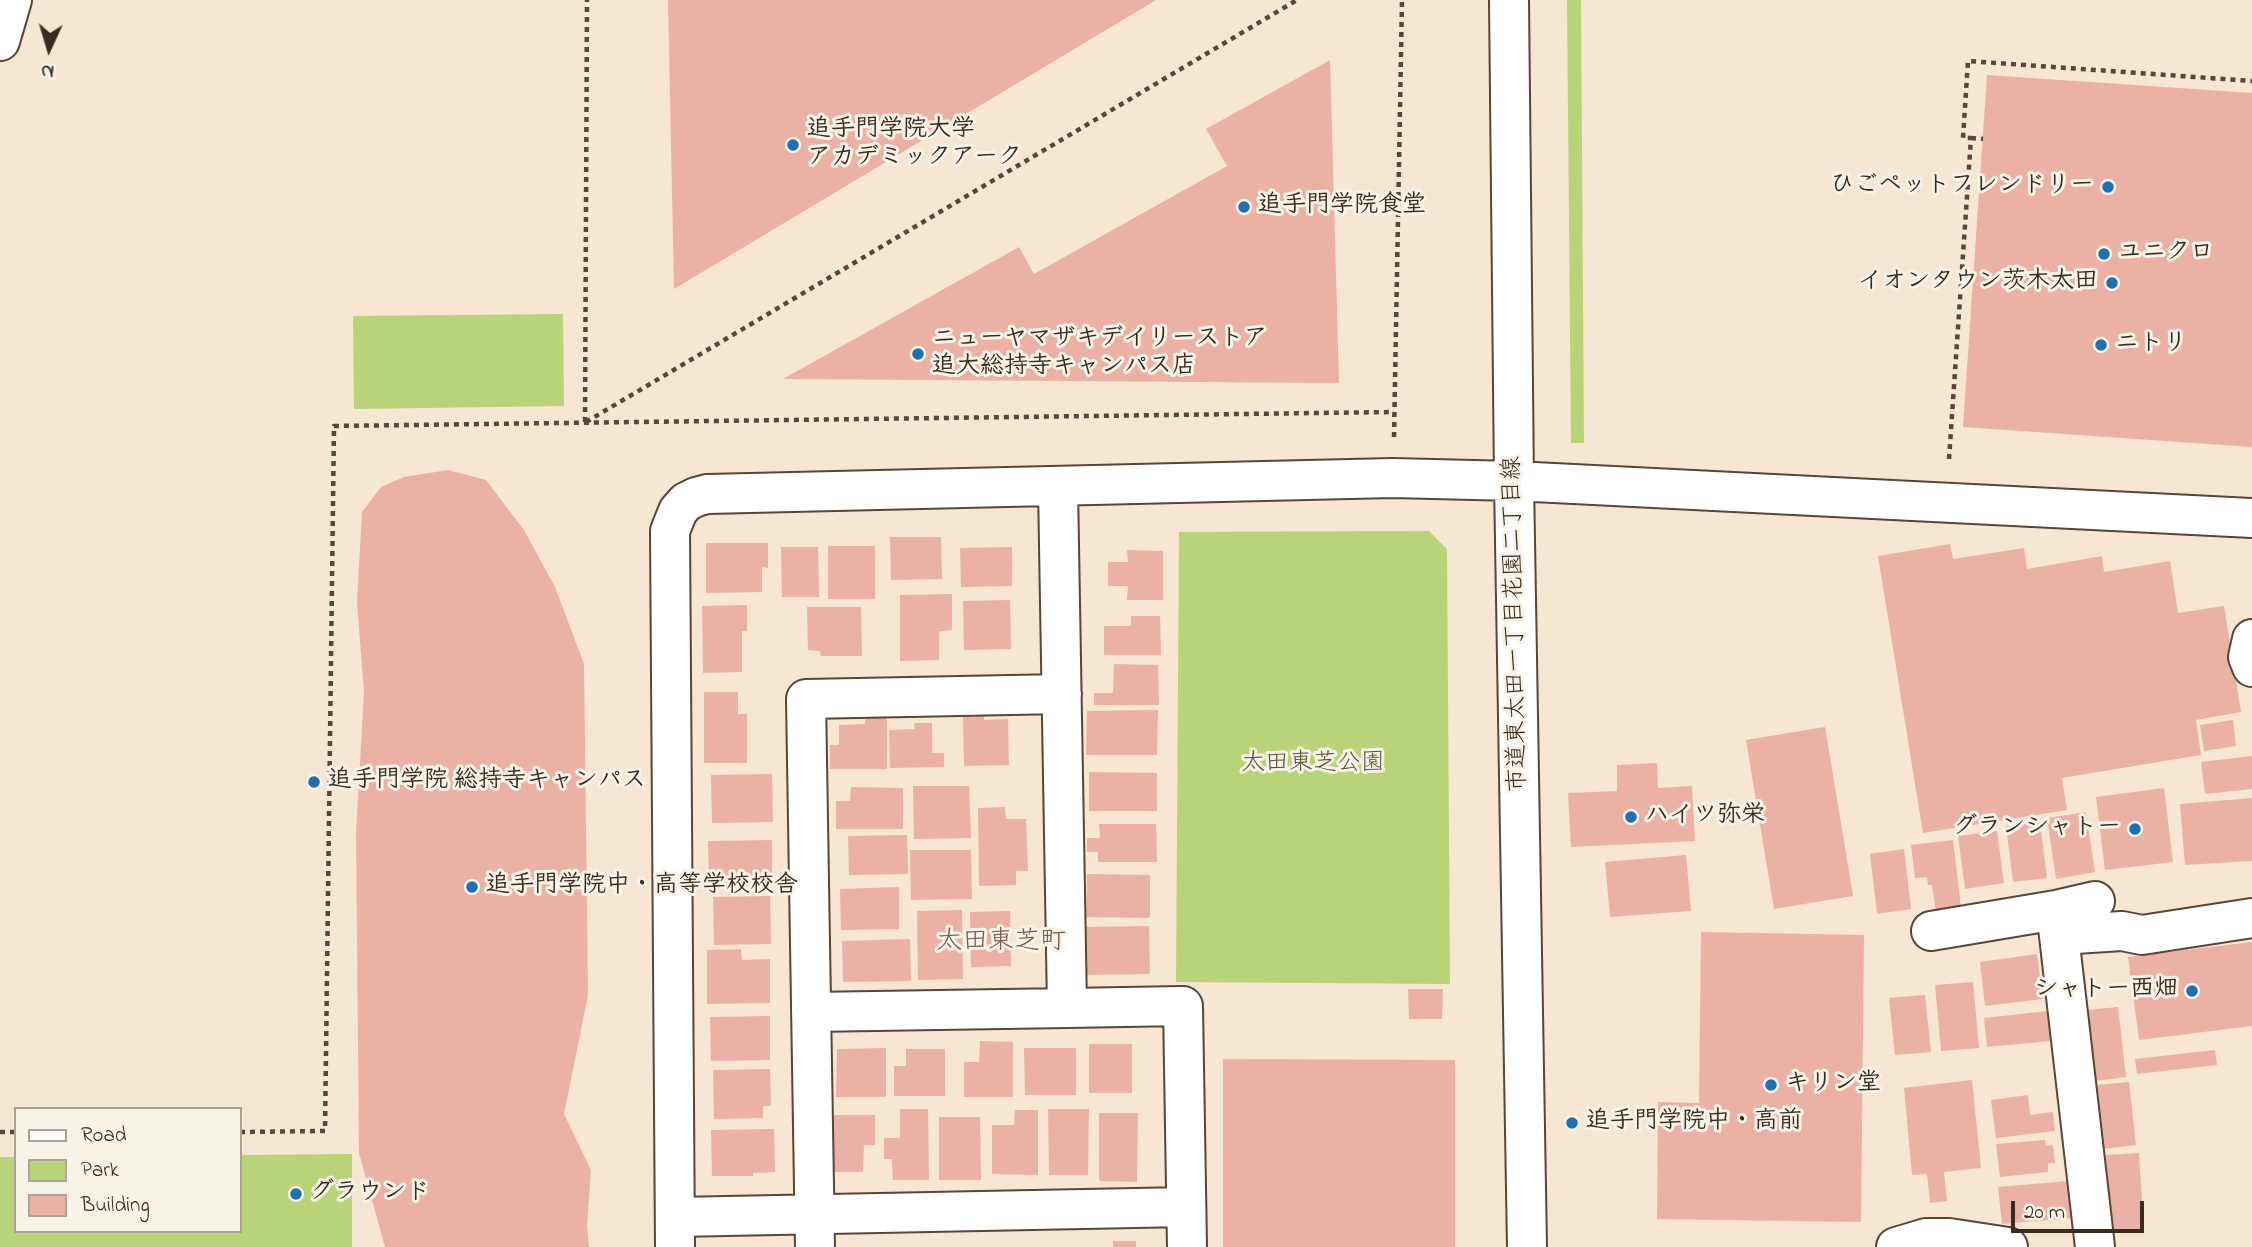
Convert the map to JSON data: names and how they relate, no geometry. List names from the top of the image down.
{
  "streets": {
    "street": ["市道東太田一丁目花園二丁目線"]
  },
  "districts": ["太田東芝町"],
  "parks": ["太田東芝公園"],
  "places": [
    "追手門学院大学 アカデミックアーク",
    "ひごペットフレンドリー",
    "追手門学院食堂",
    "ユニクロ",
    "イオンタウン茨木太田",
    "ニトリ",
    "ニューヤマザキデイリーストア 追大総持寺キャンパス店",
    "追手門学院 総持寺キャンパス",
    "ハイツ弥栄",
    "グランシャトー",
    "追手門学院中・高等学校校舎",
    "シャトー西畑",
    "キリン堂",
    "追手門学院中・高前",
    "グラウンド"
  ],
  "legend": ["Road", "Park", "Building"],
  "scale_bar": "20 m",
  "north": "bottom"
}
